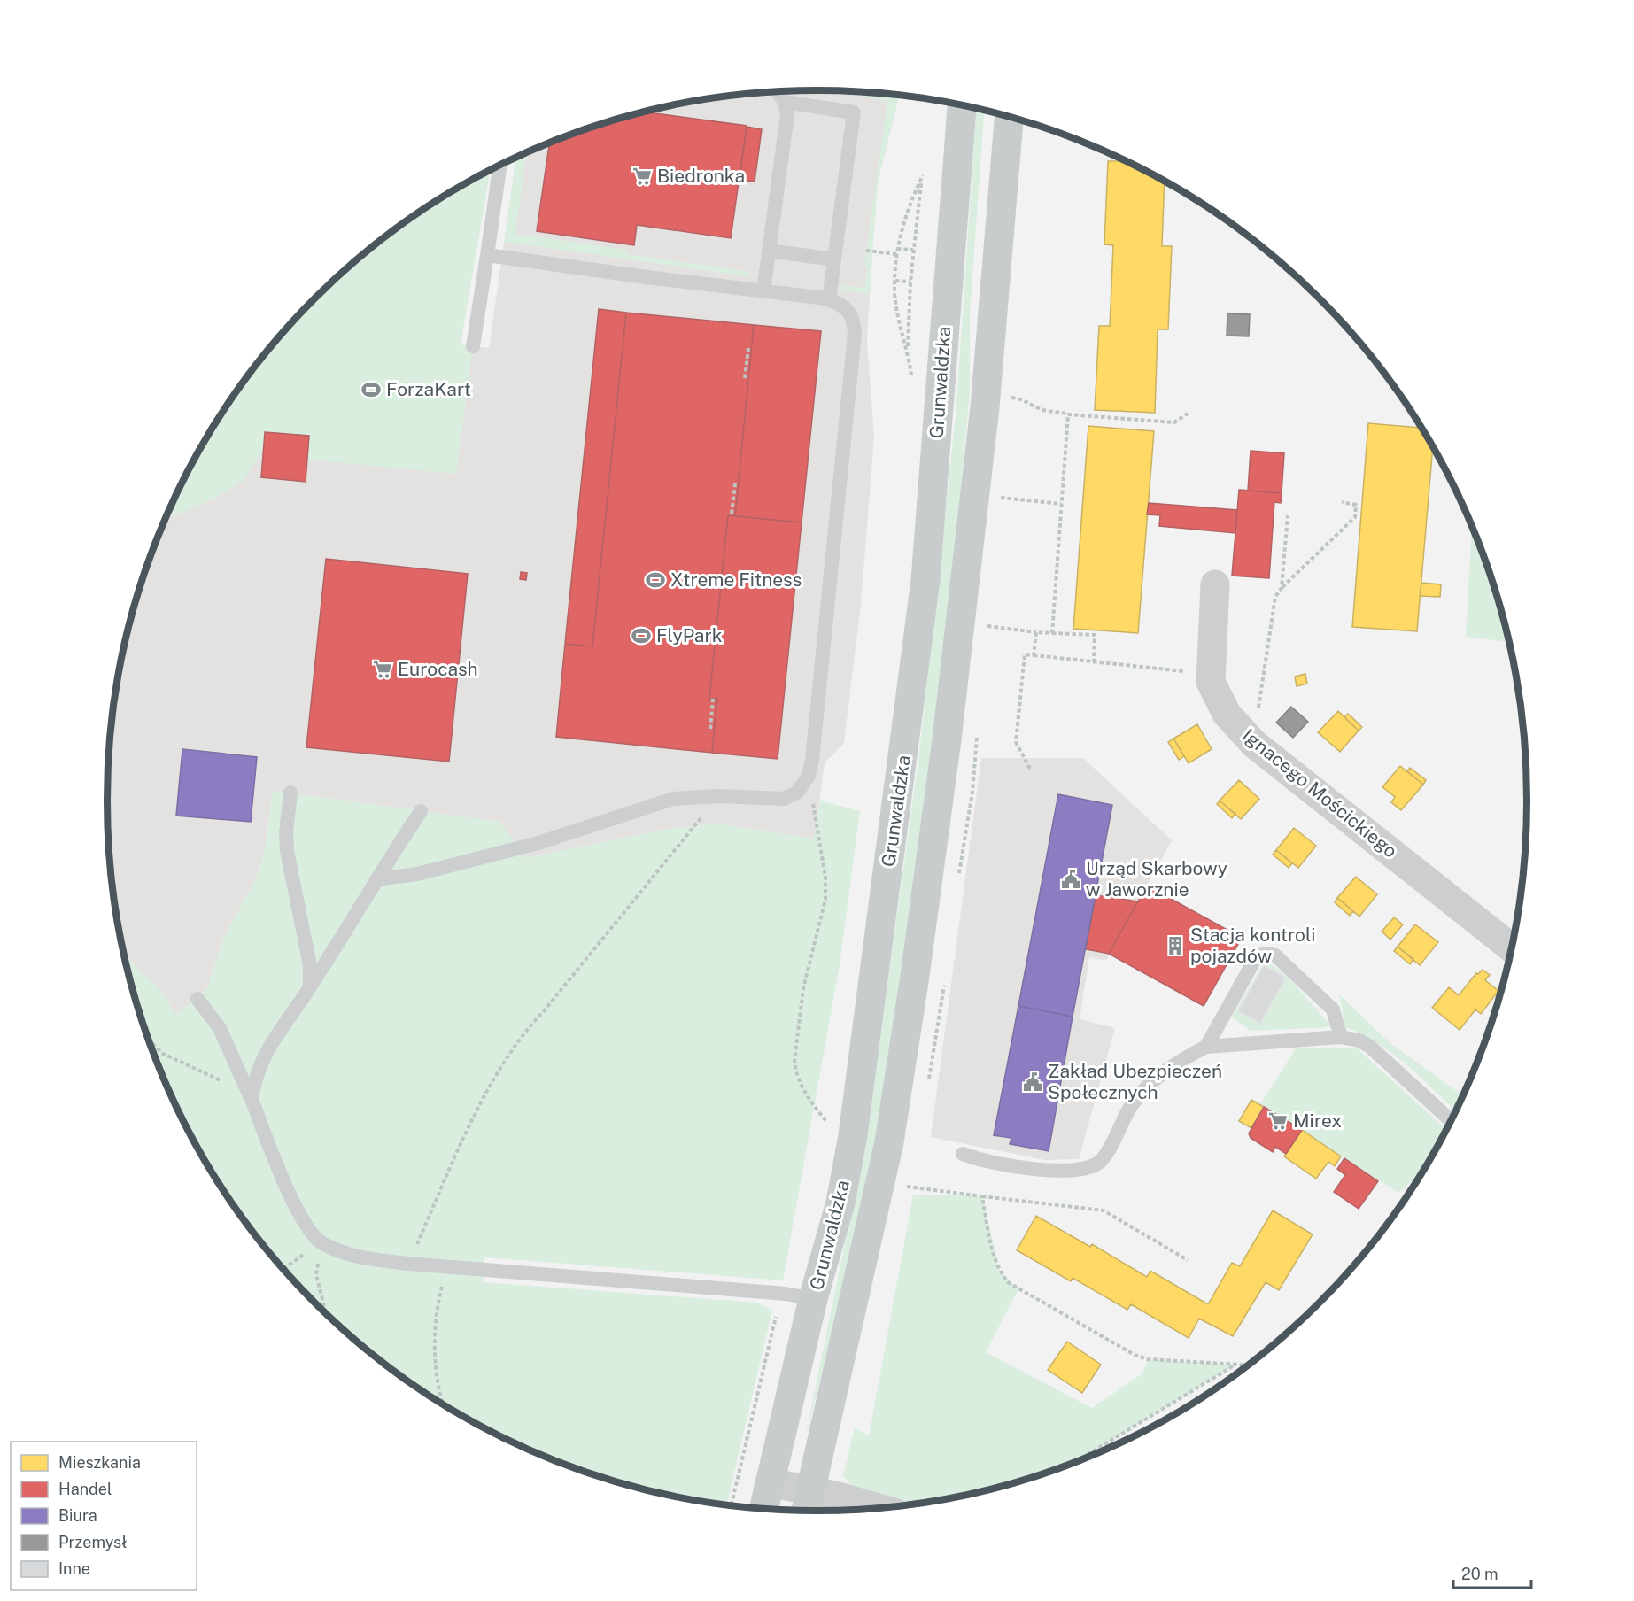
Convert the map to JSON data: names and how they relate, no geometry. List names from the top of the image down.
{
  "streets": {
    "main road": ["Grunwaldzka"],
    "street": ["Ignacego Mościckiego"]
  },
  "places": {
    "supermarket": ["Biedronka", "Eurocash", "Mirex"],
    "sports": ["ForzaKart", "Xtreme Fitness", "FlyPark"],
    "public building": ["Urząd Skarbowy w Jaworznie", "Zakład Ubezpieczeń Społecznych"],
    "building": ["Stacja kontroli pojazdów"]
  },
  "legend": [
    "Mieszkania",
    "Handel",
    "Biura",
    "Przemysł",
    "Inne"
  ],
  "scale_bar": "20 m"
}
